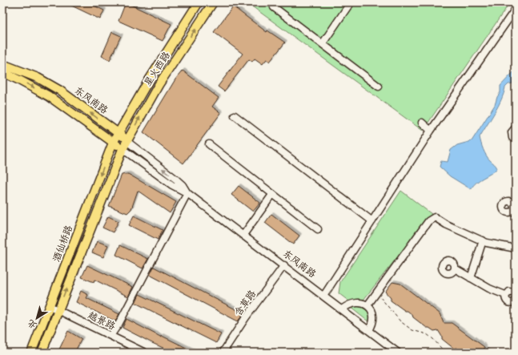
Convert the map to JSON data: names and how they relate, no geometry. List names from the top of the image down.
{
  "streets": {
    "main road": ["星火西路", "东风南路", "酒仙桥路"],
    "street": ["含草路", "越景路"]
  },
  "crossings": [
    ["星火西路", "东风南路"],
    ["星火西路", "酒仙桥路"],
    ["东风南路", "酒仙桥路"],
    ["东风南路", "含草路"],
    ["酒仙桥路", "越景路"]
  ],
  "north": "bottom left"
}
